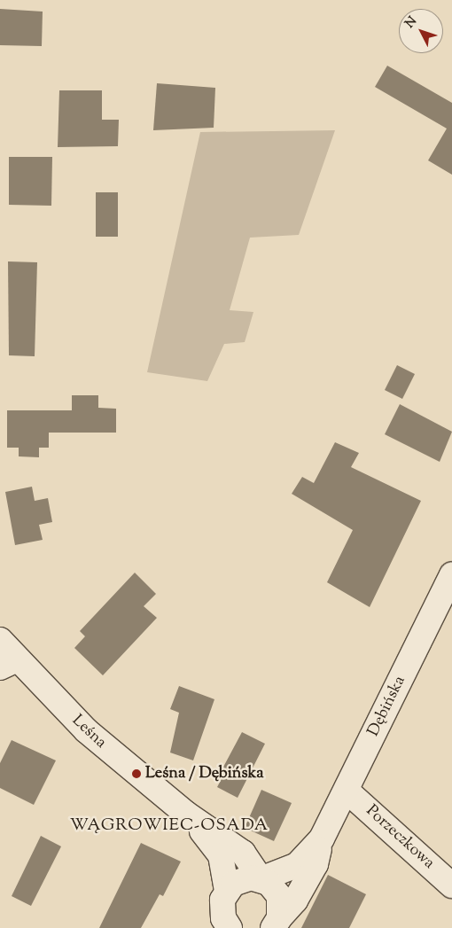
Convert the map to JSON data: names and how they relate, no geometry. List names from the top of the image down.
{
  "streets": {
    "street": ["Dębińska", "Leśna", "Porzeczkowa"]
  },
  "crossings": [
    ["Dębińska", "Leśna"],
    ["Dębińska", "Porzeczkowa"]
  ],
  "districts": ["WĄGROWIEC-OSADA"],
  "places": ["Leśna / Dębińska"],
  "north": "top left"
}
